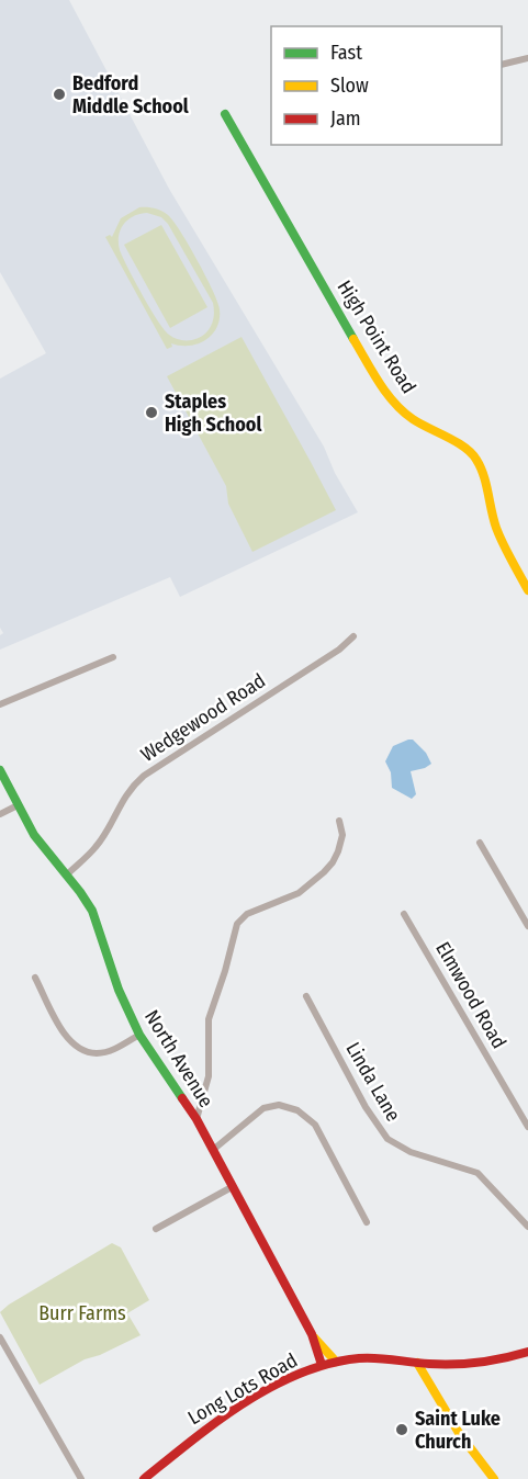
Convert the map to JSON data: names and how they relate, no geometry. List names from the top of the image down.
{
  "streets": {
    "street": [
      "High Point Road",
      "Wedgewood Road",
      "Elmwood Road",
      "North Avenue",
      "Linda Lane",
      "Long Lots Road"
    ]
  },
  "crossings": [
    ["Wedgewood Road", "North Avenue"],
    ["North Avenue", "Long Lots Road"]
  ],
  "parks": ["Burr Farms"],
  "places": ["Bedford Middle School", "Staples High School", "Saint Luke Church"],
  "legend": ["Fast", "Slow", "Jam"]
}
